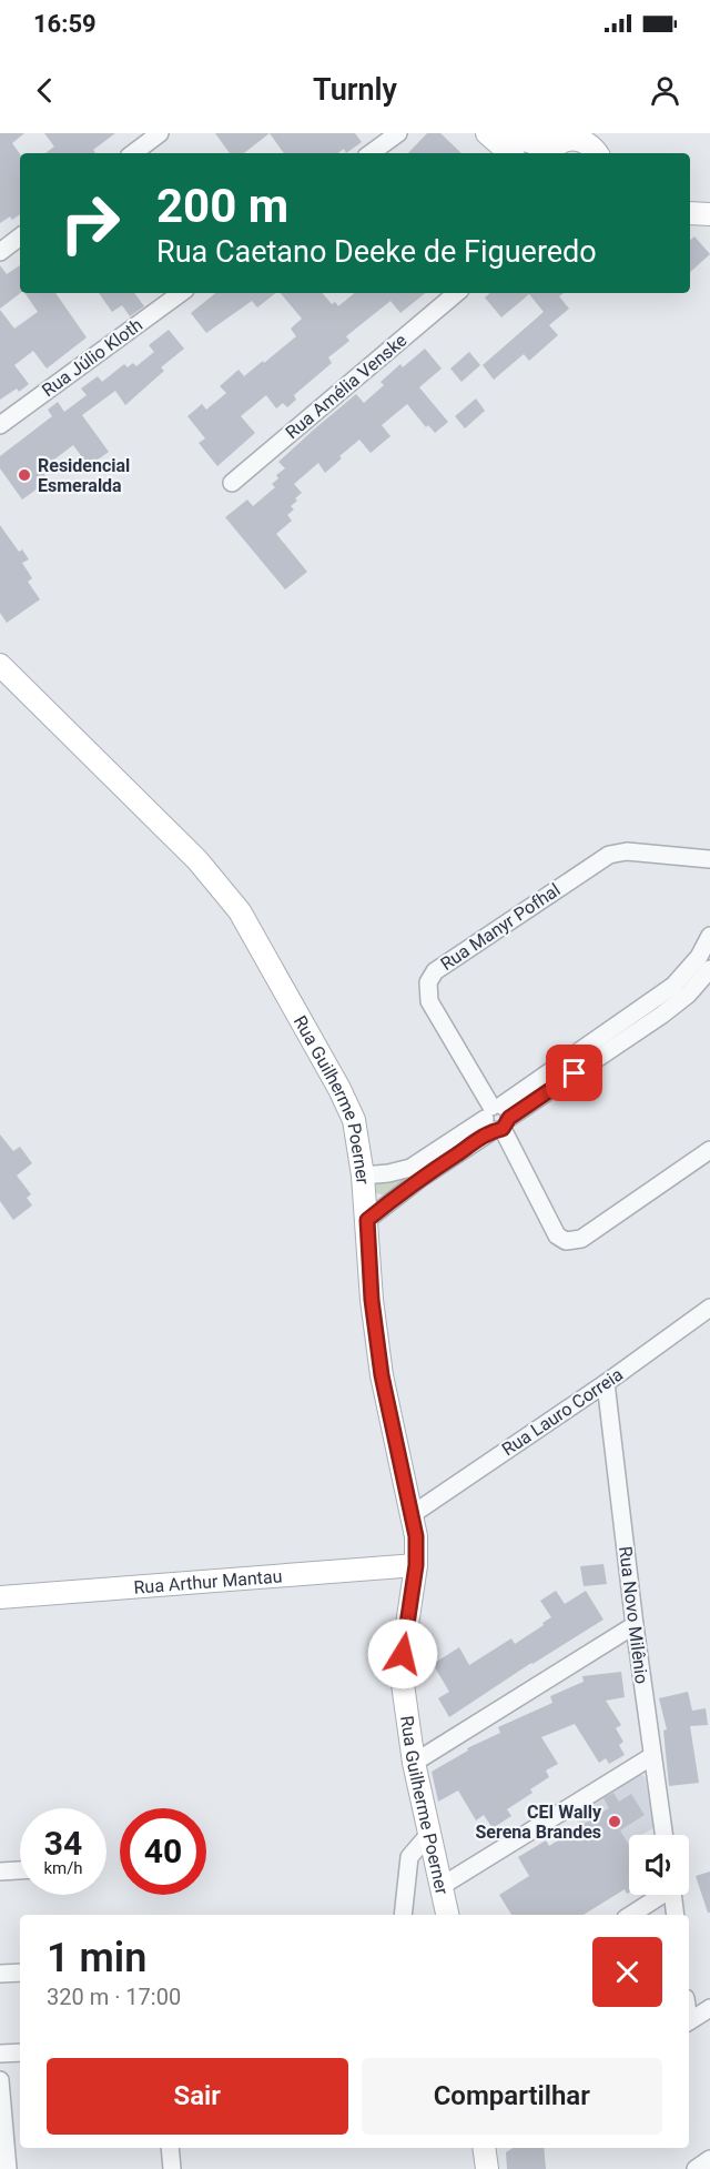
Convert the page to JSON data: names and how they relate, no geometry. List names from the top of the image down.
{
  "streets": {
    "street": [
      "Rua Júlio Kloth",
      "Rua Amélia Venske",
      "Rua Manyr Pofhal",
      "Rua Guilherme Poerner",
      "Rua Lauro Correia",
      "Rua Arthur Mantau",
      "Rua Novo Milênio"
    ]
  },
  "crossings": [
    ["Rua Guilherme Poerner", "Rua Lauro Correia"],
    ["Rua Guilherme Poerner", "Rua Arthur Mantau"],
    ["Rua Lauro Correia", "Rua Novo Milênio"]
  ],
  "places": ["Residencial Esmeralda", "CEI Wally Serena Brandes"],
  "page": {
    "status": "16:59",
    "header": "Turnly",
    "turn": ["200 m", "Rua Caetano Deeke de Figueredo"],
    "speed": "34 km/h",
    "limit": "40",
    "heading": ["1 min", "320 m · 17:00"],
    "buttons": ["Sair", "Compartilhar"]
  }
}
